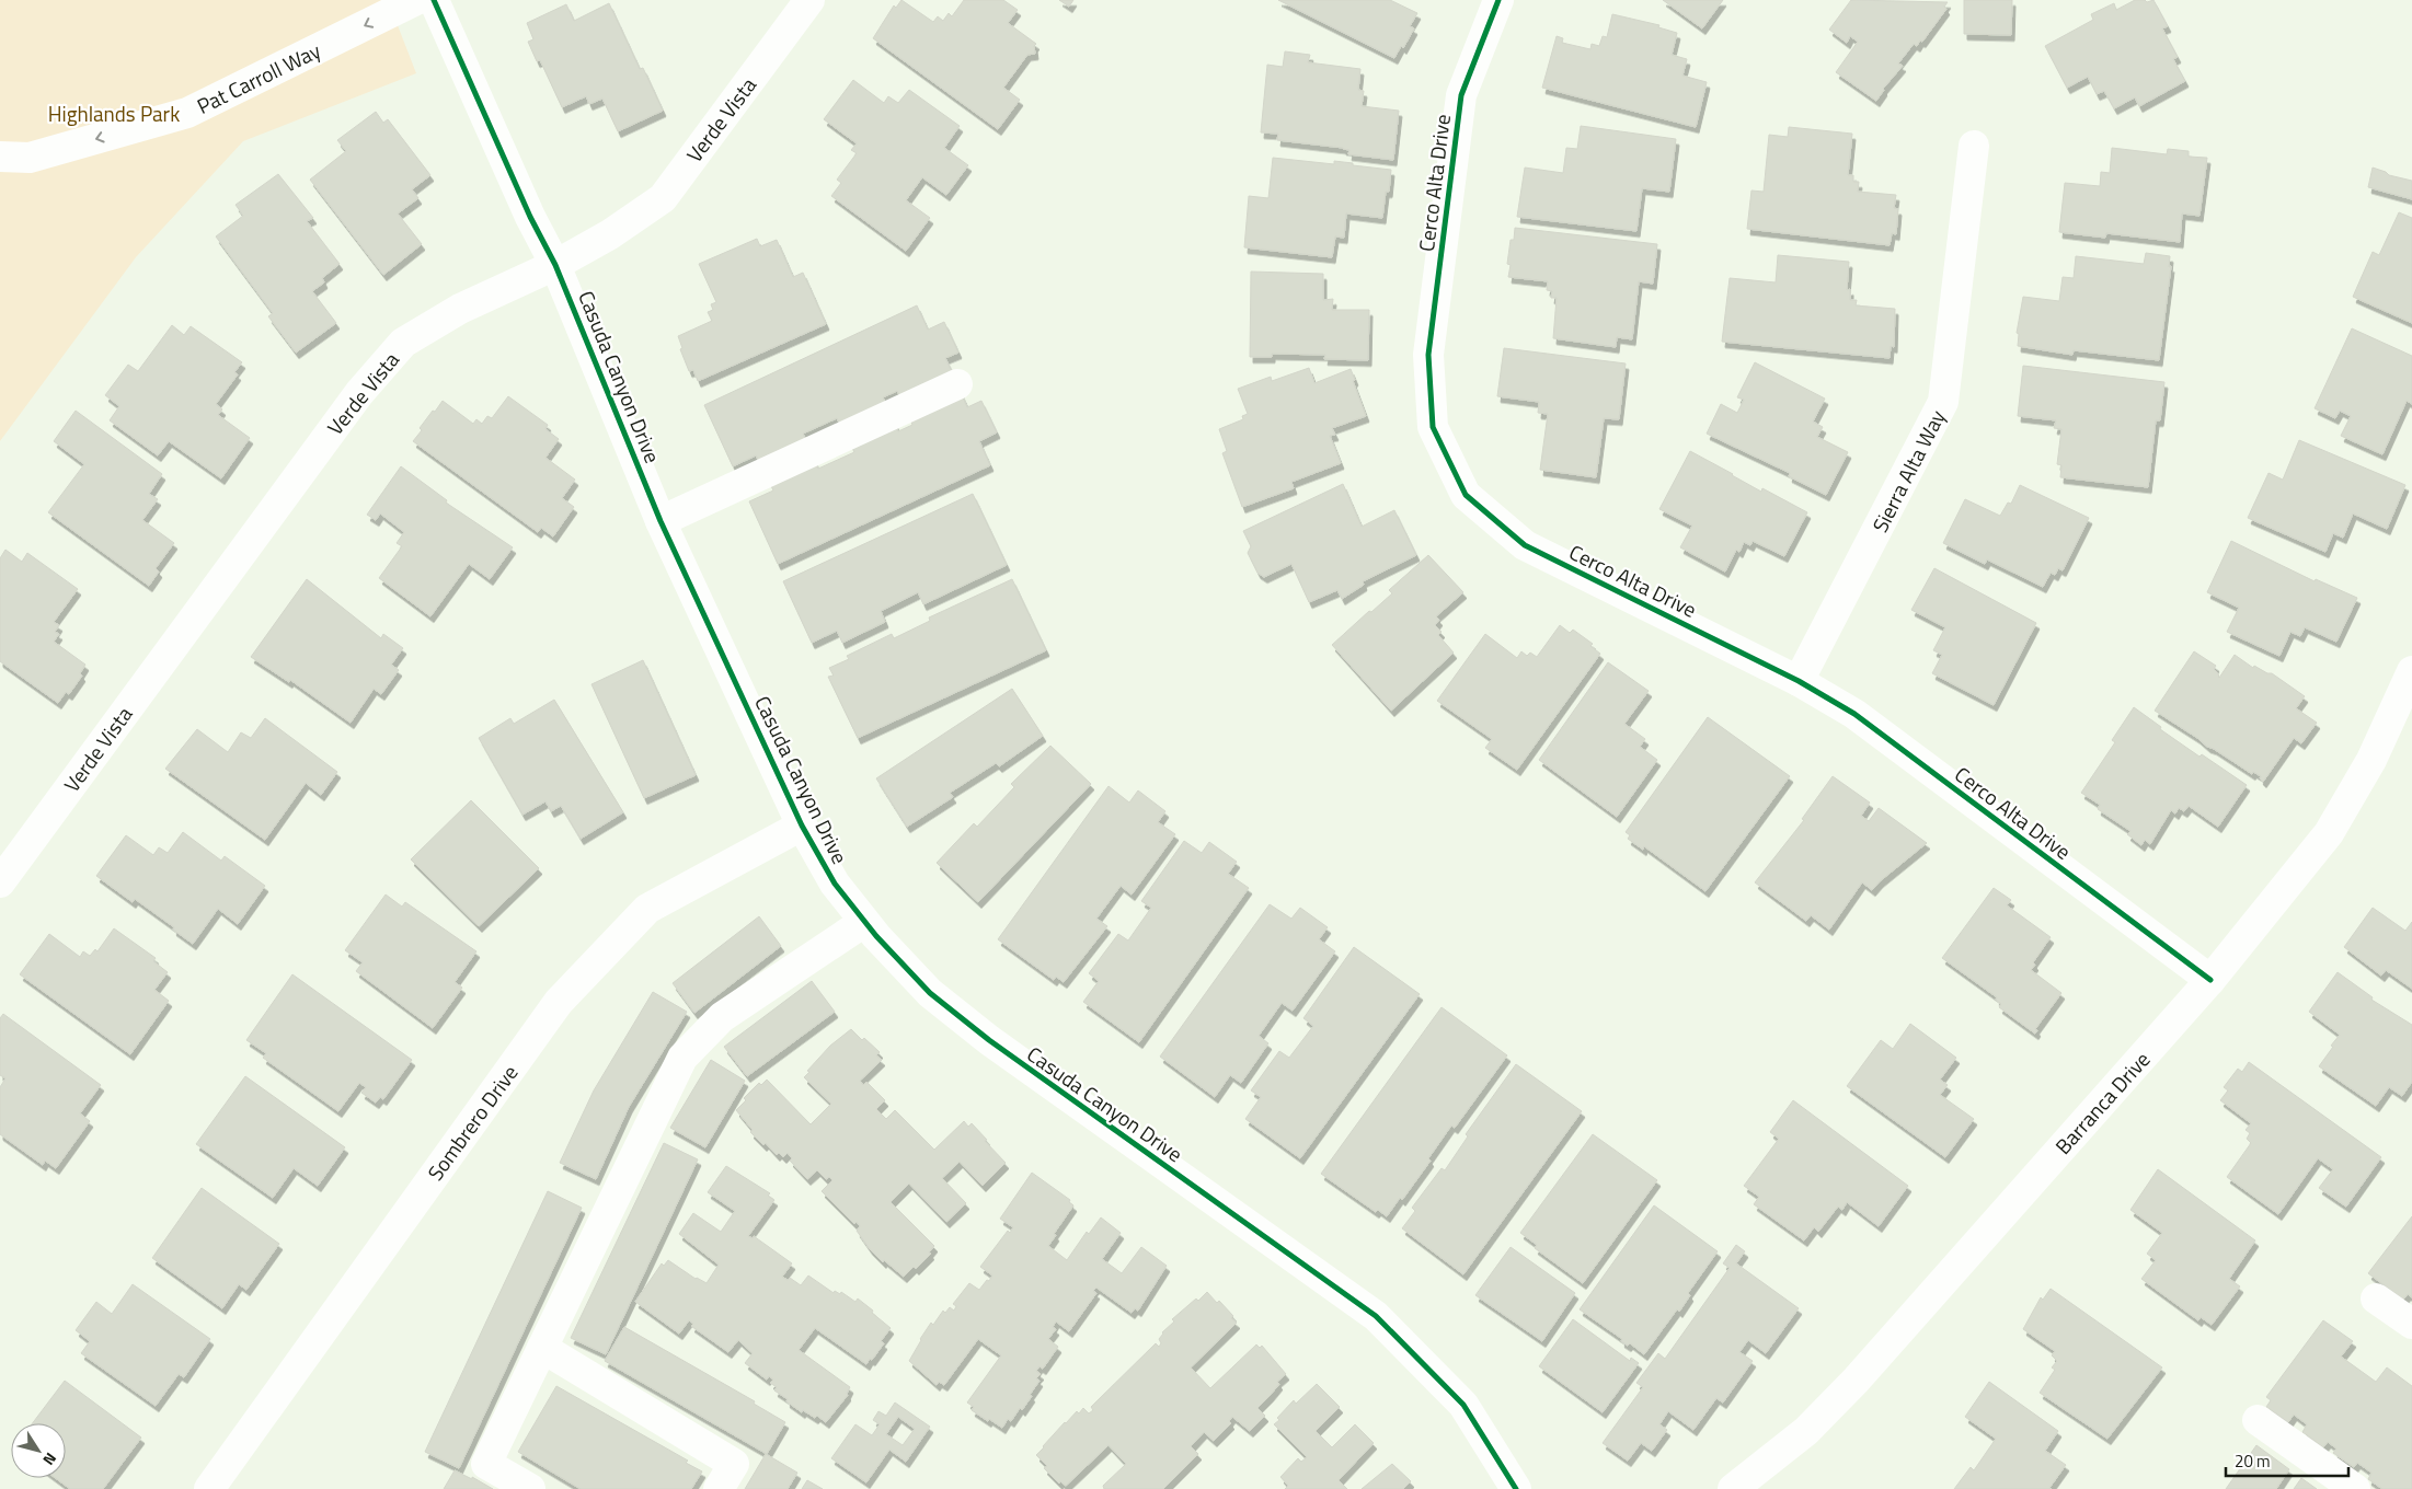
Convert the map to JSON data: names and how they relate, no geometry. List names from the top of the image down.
{
  "streets": {
    "street": [
      "Pat Carroll Way",
      "Verde Vista",
      "Cerco Alta Drive",
      "Casuda Canyon Drive",
      "Sierra Alta Way",
      "Barranca Drive",
      "Sombrero Drive"
    ]
  },
  "crossings": [
    ["Verde Vista", "Casuda Canyon Drive"],
    ["Cerco Alta Drive", "Sierra Alta Way"],
    ["Cerco Alta Drive", "Barranca Drive"],
    ["Casuda Canyon Drive", "Sombrero Drive"]
  ],
  "one_way": ["Pat Carroll Way"],
  "parks": ["Highlands Park"],
  "scale_bar": "20 m",
  "north": "bottom right"
}
